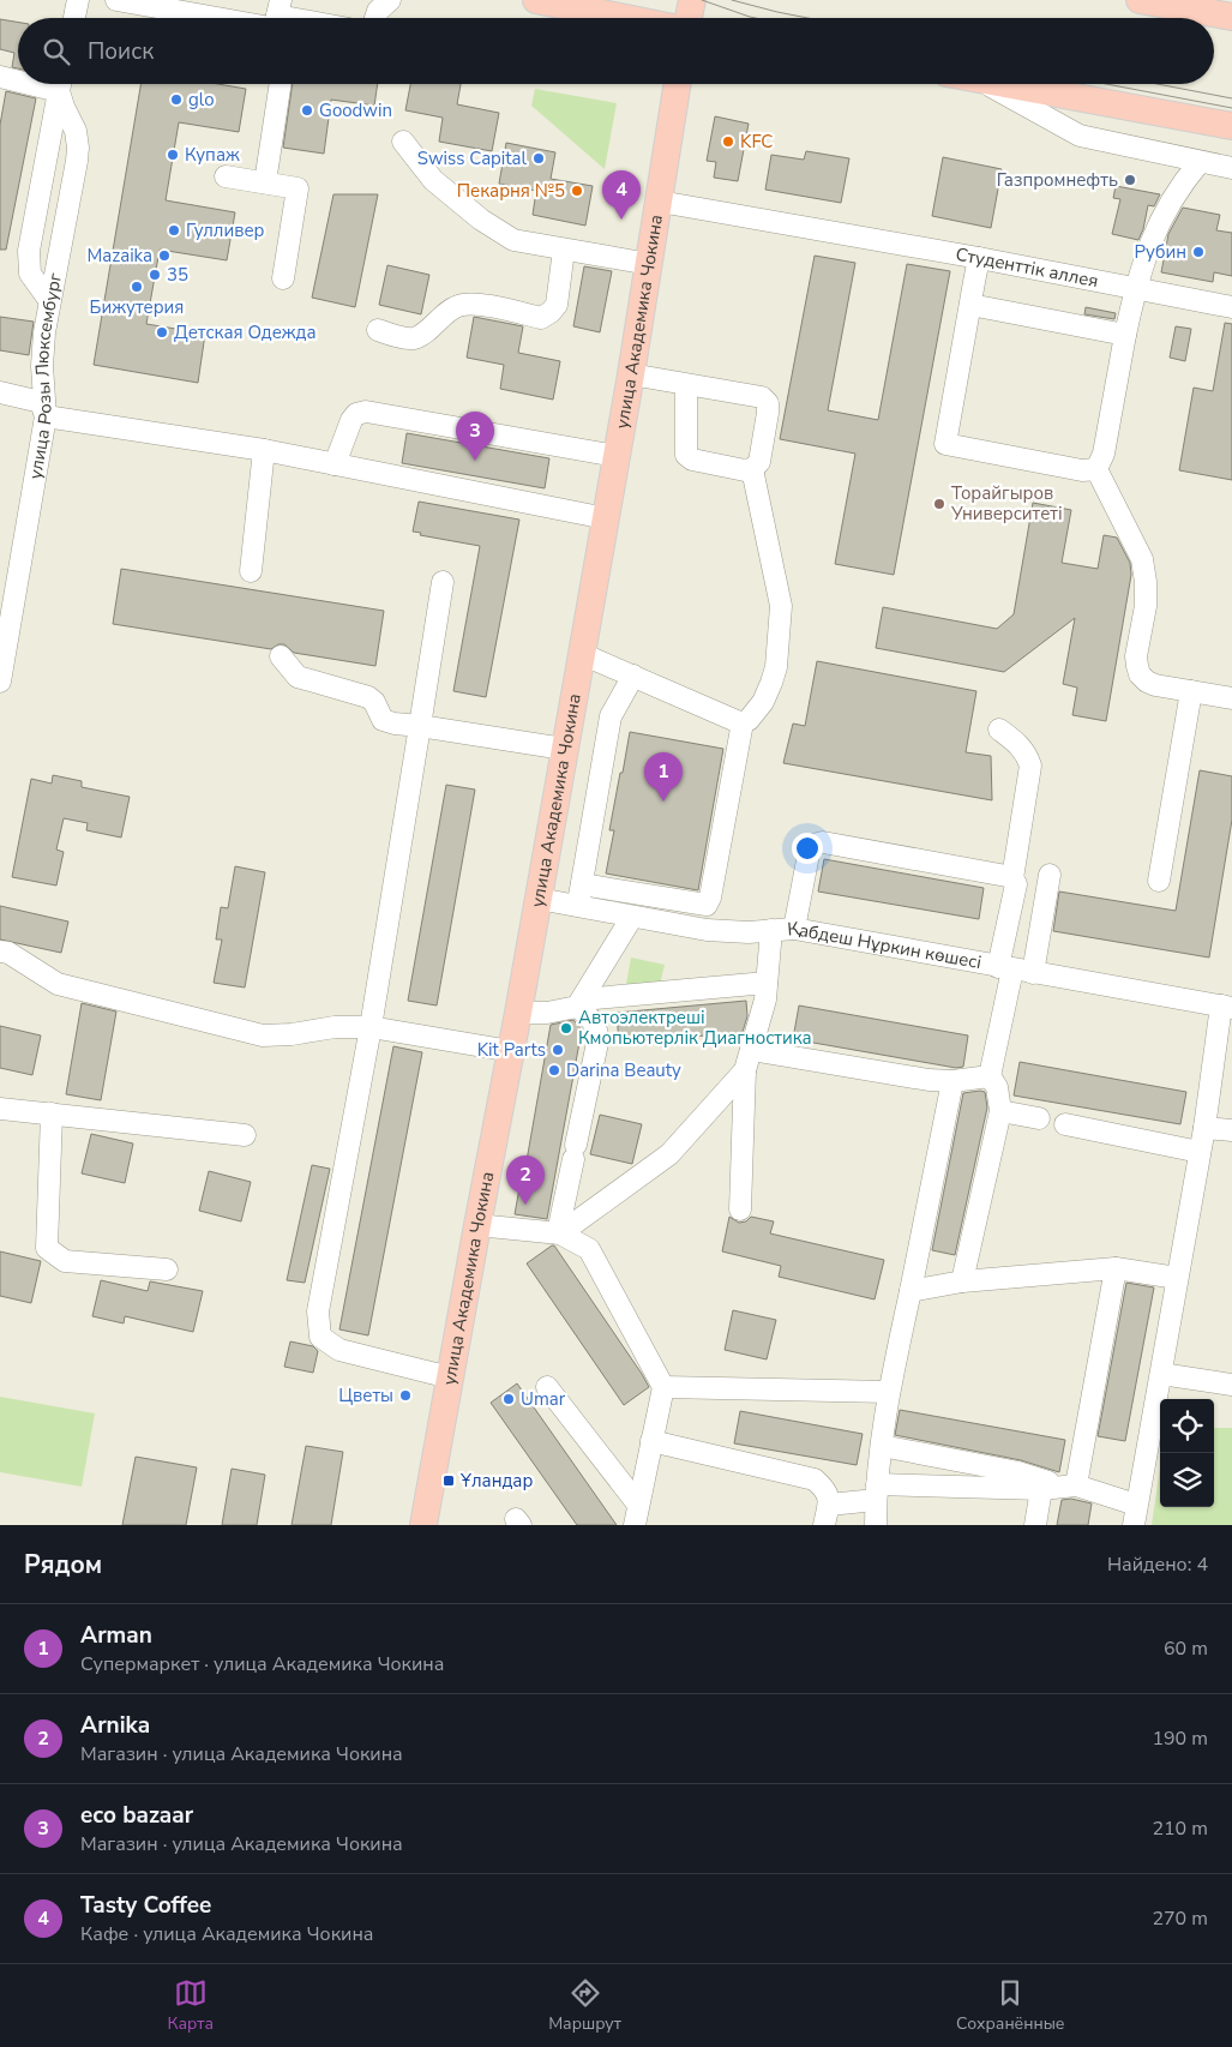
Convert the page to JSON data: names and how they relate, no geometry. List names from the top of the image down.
{
  "streets": {
    "main road": ["улица Академика Чокина"],
    "street": ["Студенттік аллея", "улица Розы Люксембург", "Қабдеш Нұркин көшесі"]
  },
  "crossings": [
    ["Студенттік аллея", "улица Академика Чокина"],
    ["улица Академика Чокина", "Қабдеш Нұркин көшесі"]
  ],
  "places": {
    "other": [
      "glo",
      "Goodwin",
      "KFC",
      "Купаж",
      "Swiss Capital",
      "Газпромнефть",
      "Пекарня №5",
      "Гулливер",
      "Рубин",
      "Mazaika",
      "35",
      "Бижутерия",
      "Детская Одежда",
      "Торайгыров Университеті",
      "Автоэлектреші Кмопьютерлік Диагностика",
      "Kit Parts",
      "Darina Beauty",
      "Цветы",
      "Umar"
    ],
    "transit": ["Ұландар"]
  },
  "page": {
    "search": "Поиск",
    "pins": [
      "4",
      "3",
      "1",
      "2"
    ],
    "heading": ["Рядом", "Найдено: 4"],
    "list": [
      {
        "mark": "1",
        "name": "Arman",
        "note": "Супермаркет · улица Академика Чокина",
        "value": "60 m"
      },
      {
        "mark": "2",
        "name": "Arnika",
        "note": "Магазин · улица Академика Чокина",
        "value": "190 m"
      },
      {
        "mark": "3",
        "name": "eco bazaar",
        "note": "Магазин · улица Академика Чокина",
        "value": "210 m"
      },
      {
        "mark": "4",
        "name": "Tasty Coffee",
        "note": "Кафе · улица Академика Чокина",
        "value": "270 m"
      }
    ],
    "nav": ["Карта", "Маршрут", "Сохранённые"]
  }
}
